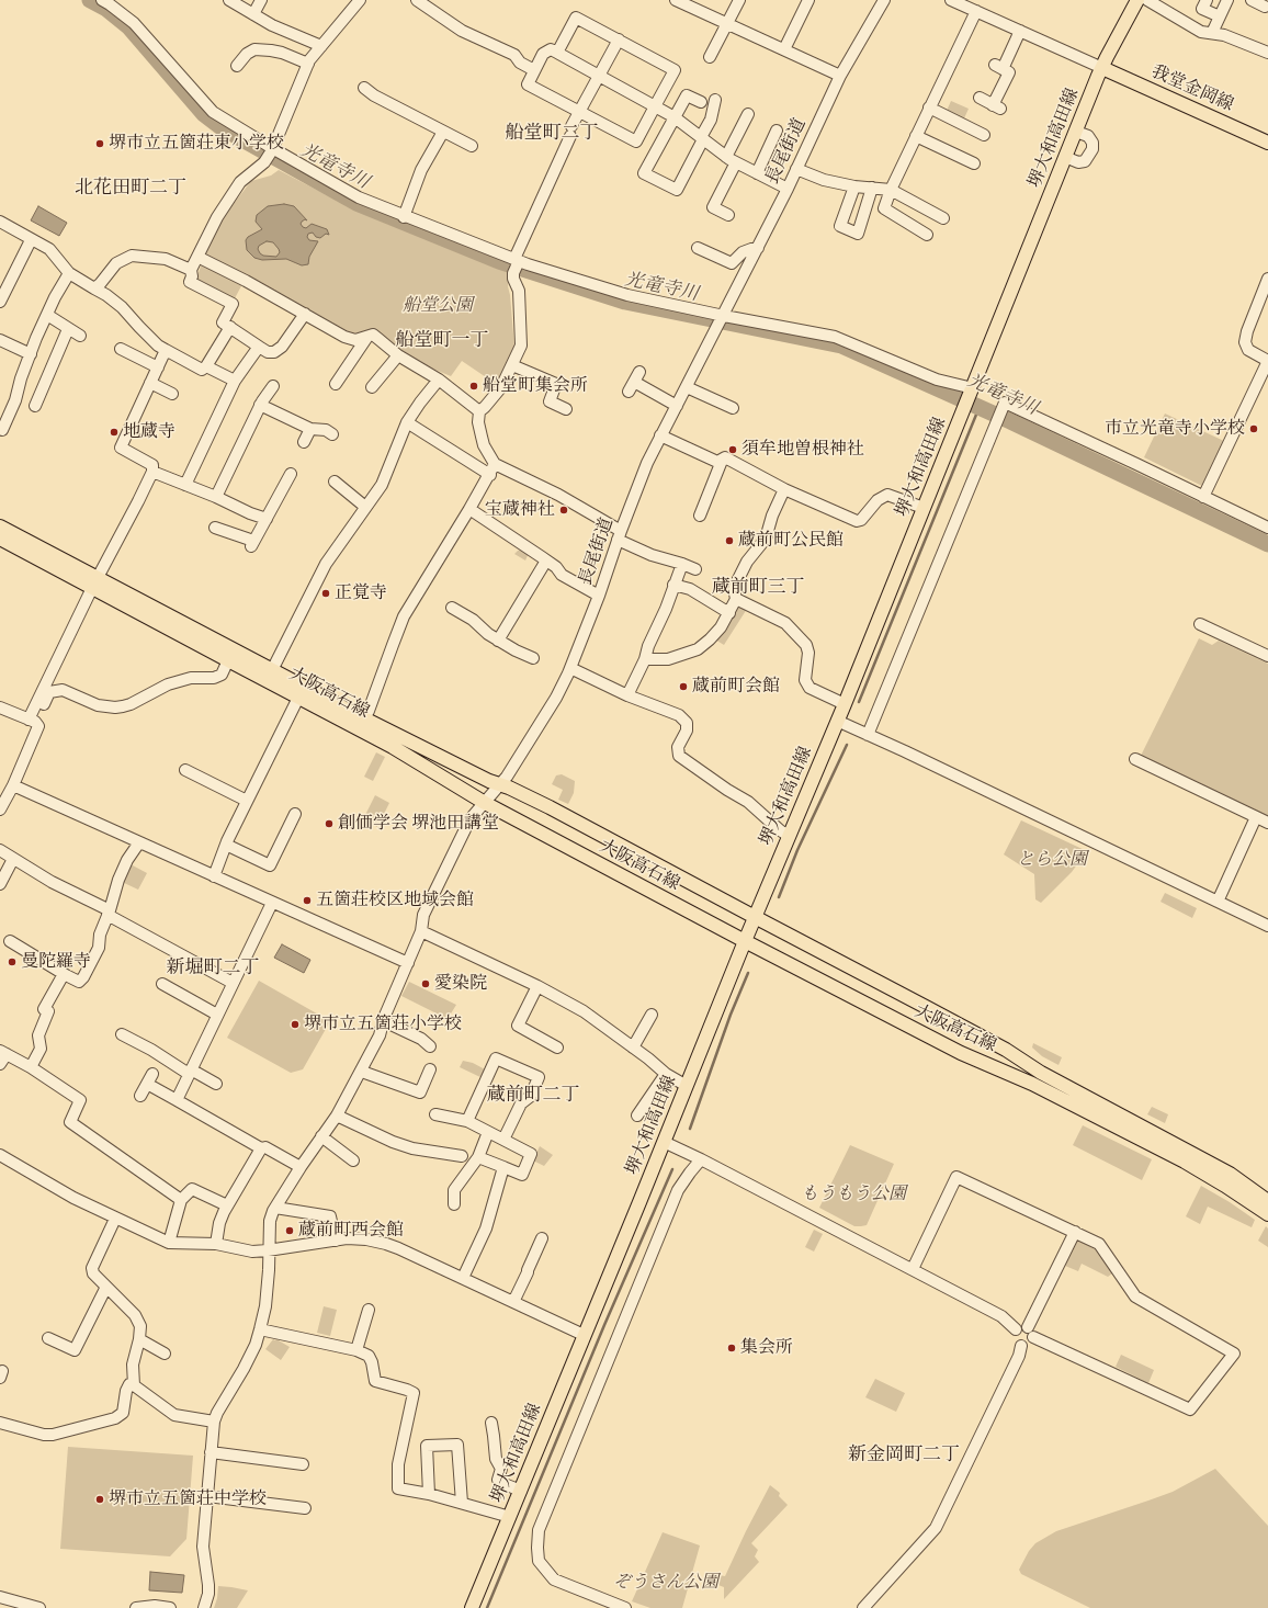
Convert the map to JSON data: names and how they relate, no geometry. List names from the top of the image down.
{
  "streets": {
    "main road": ["我堂金岡線", "堺大和高田線", "大阪高石線"],
    "street": ["長尾街道"]
  },
  "crossings": [
    ["我堂金岡線", "堺大和高田線"],
    ["堺大和高田線", "大阪高石線"],
    ["長尾街道", "大阪高石線"]
  ],
  "districts": [
    "船堂町二丁",
    "北花田町二丁",
    "船堂町一丁",
    "蔵前町三丁",
    "新堀町二丁",
    "蔵前町二丁",
    "新金岡町二丁"
  ],
  "water": ["光竜寺川"],
  "parks": [
    "船堂公園",
    "とら公園",
    "もうもう公園",
    "ぞうさん公園"
  ],
  "places": [
    "堺市立五箇荘東小学校",
    "船堂町集会所",
    "市立光竜寺小学校",
    "地蔵寺",
    "須牟地曽根神社",
    "宝蔵神社",
    "蔵前町公民館",
    "正覚寺",
    "蔵前町会館",
    "創価学会 堺池田講堂",
    "五箇荘校区地域会館",
    "曼陀羅寺",
    "愛染院",
    "堺市立五箇荘小学校",
    "蔵前町西会館",
    "集会所",
    "堺市立五箇荘中学校"
  ]
}
